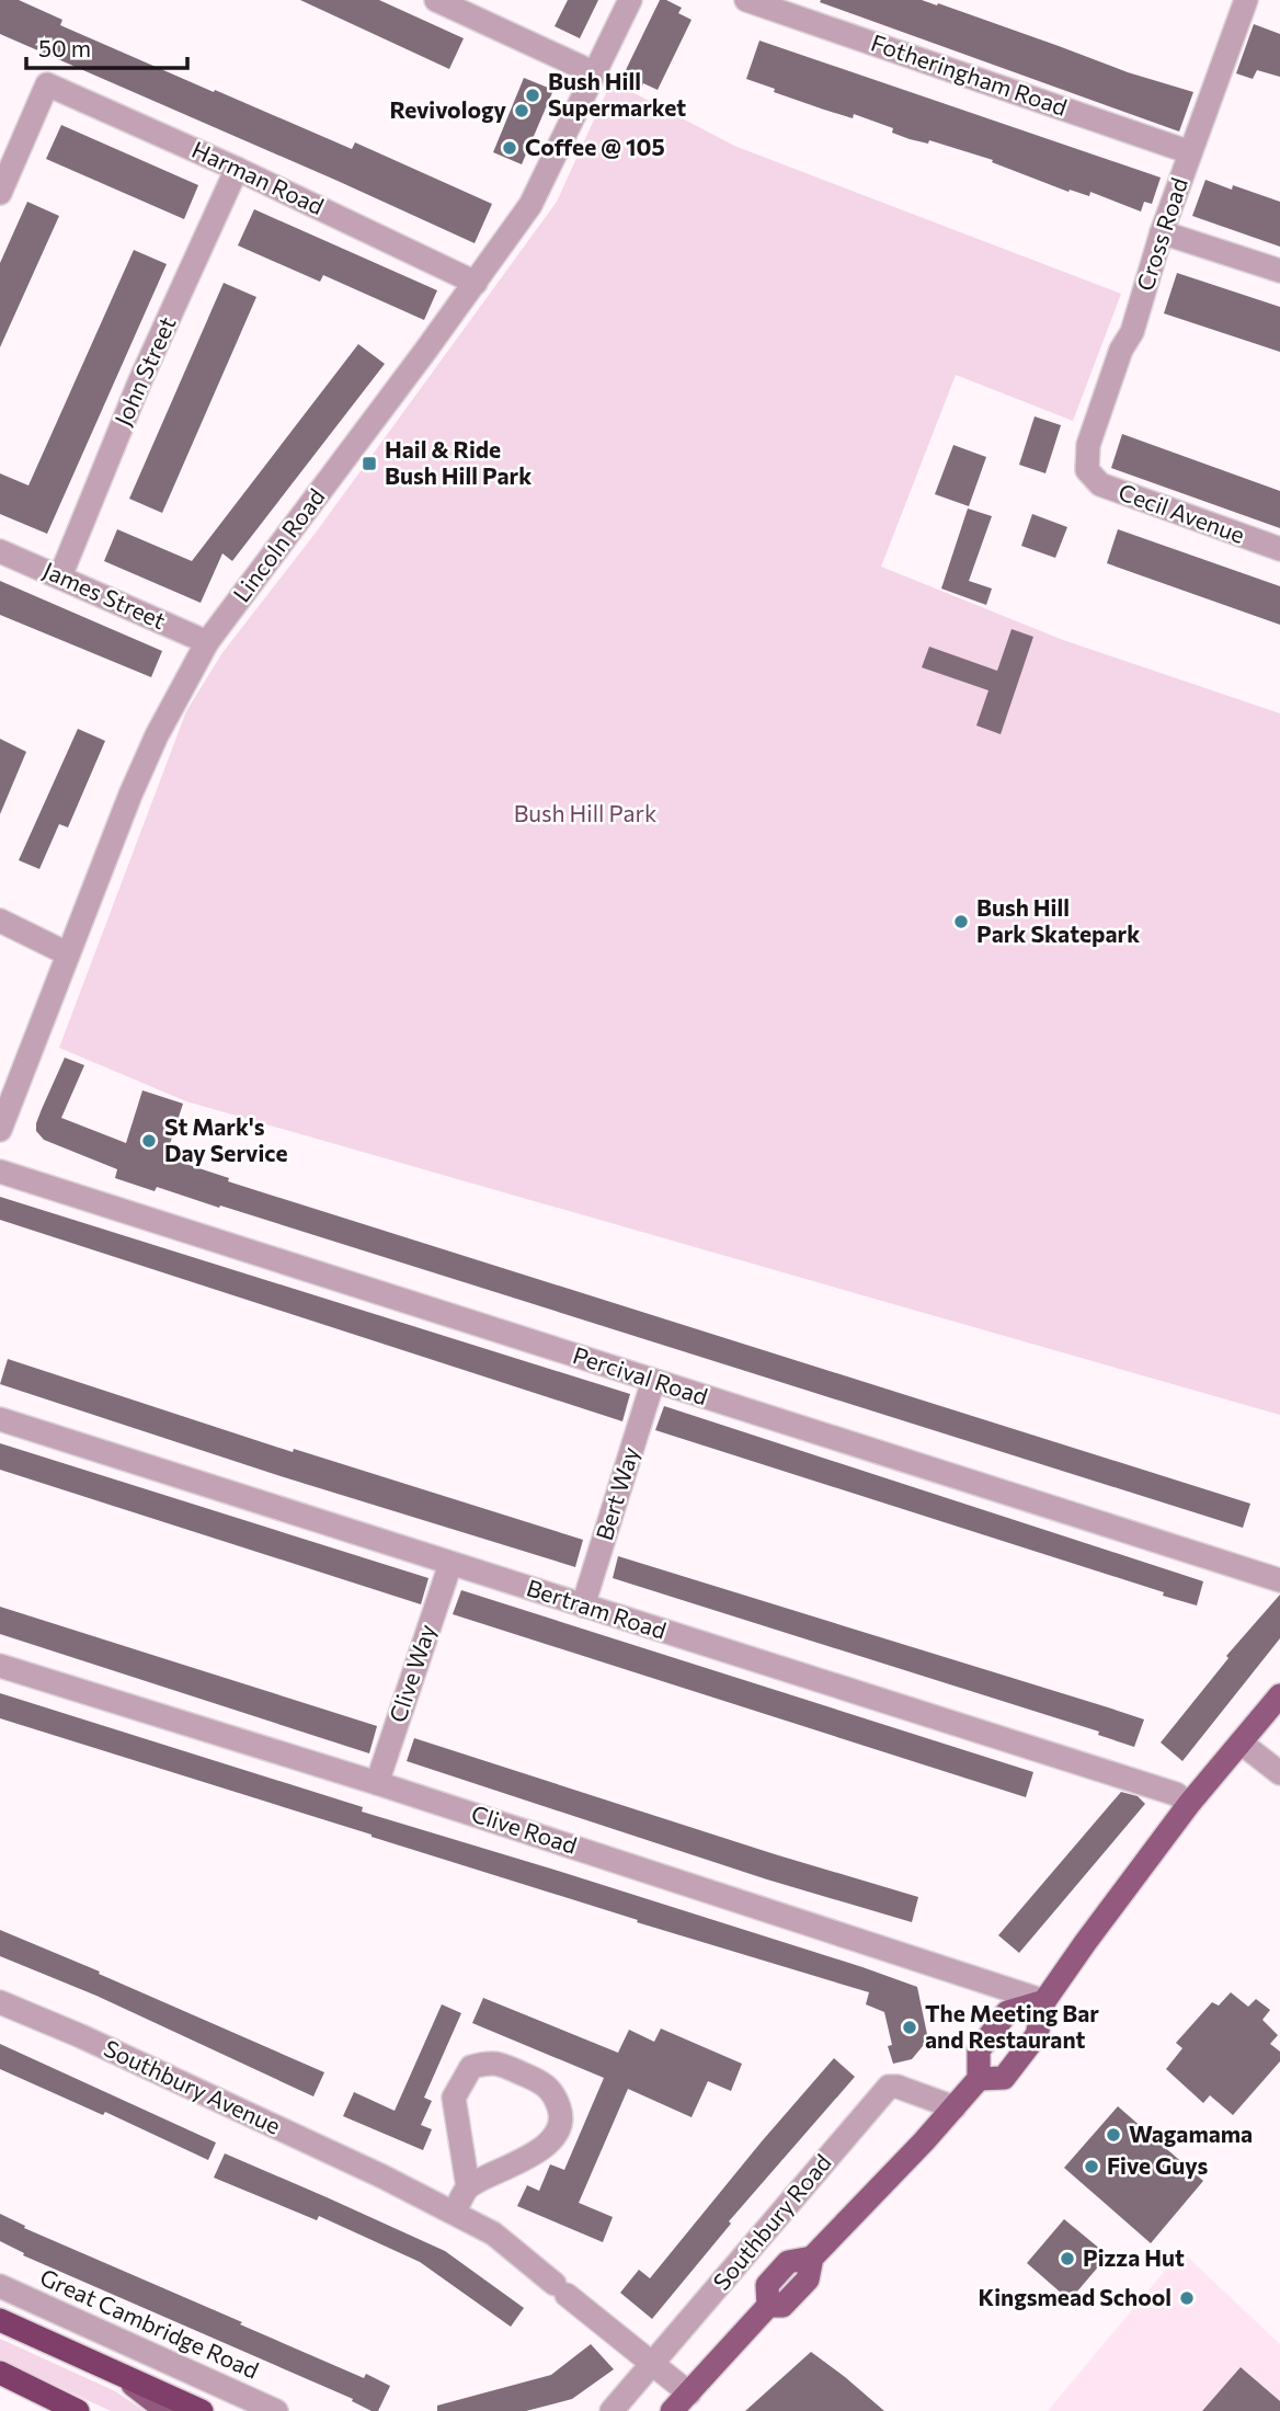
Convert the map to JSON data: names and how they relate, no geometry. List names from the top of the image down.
{
  "streets": {
    "street": [
      "Fotheringham Road",
      "Harman Road",
      "Cross Road",
      "John Street",
      "Cecil Avenue",
      "Lincoln Road",
      "James Street",
      "Percival Road",
      "Bert Way",
      "Bertram Road",
      "Clive Way",
      "Clive Road",
      "Southbury Avenue",
      "Southbury Road",
      "Great Cambridge Road"
    ]
  },
  "crossings": [
    ["Fotheringham Road", "Cross Road"],
    ["Harman Road", "John Street"],
    ["Harman Road", "Lincoln Road"],
    ["Cross Road", "Cecil Avenue"],
    ["John Street", "James Street"],
    ["Lincoln Road", "James Street"],
    ["Percival Road", "Bert Way"],
    ["Bert Way", "Bertram Road"],
    ["Bertram Road", "Clive Way"],
    ["Clive Way", "Clive Road"],
    ["Southbury Avenue", "Southbury Road"]
  ],
  "parks": ["Bush Hill Park"],
  "places": {
    "other": [
      "Bush Hill Supermarket",
      "Revivology",
      "Coffee @ 105",
      "Bush Hill Park Skatepark",
      "St Mark's Day Service",
      "The Meeting Bar and Restaurant",
      "Wagamama",
      "Five Guys",
      "Pizza Hut",
      "Kingsmead School"
    ],
    "transit": ["Hail & Ride Bush Hill Park"]
  },
  "scale_bar": "50 m"
}
